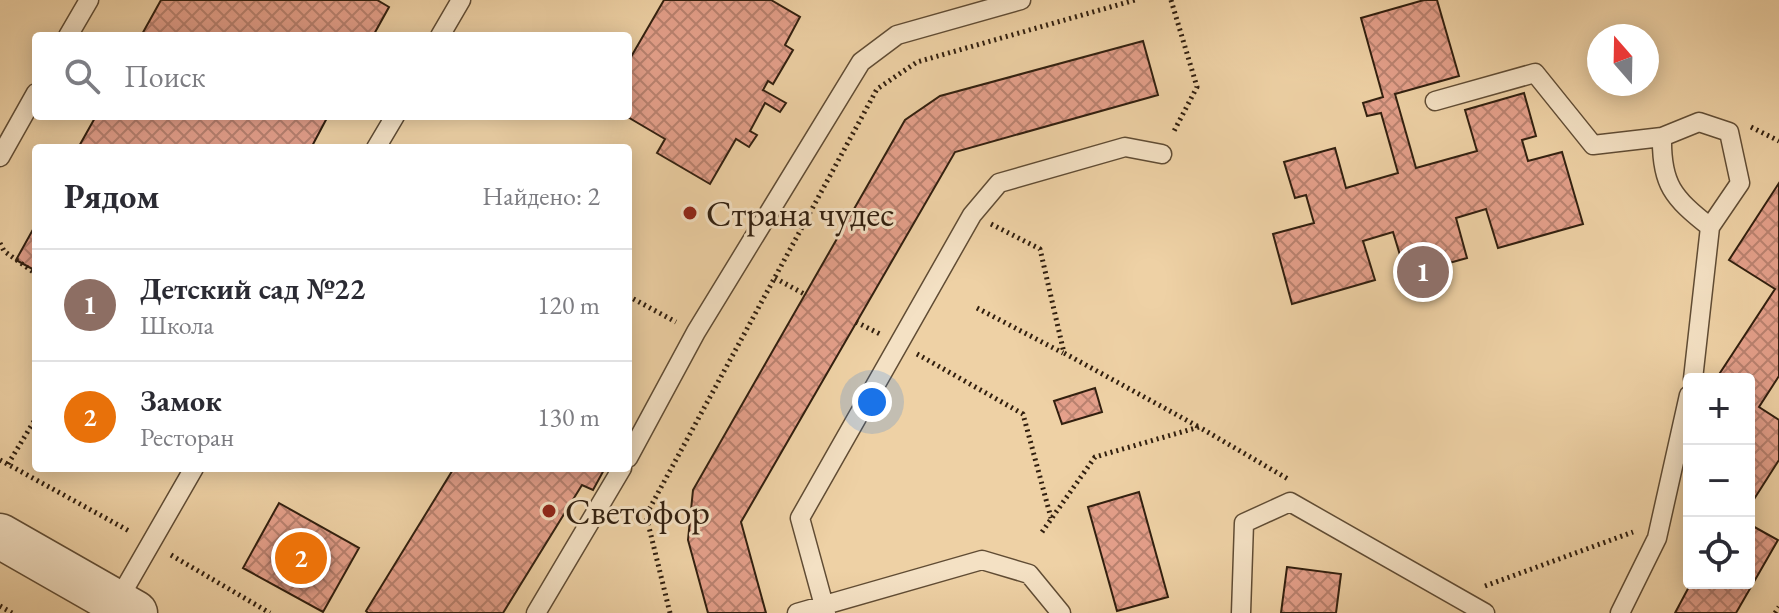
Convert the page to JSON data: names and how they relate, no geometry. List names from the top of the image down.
{
  "places": ["Страна чудес", "Светофор"],
  "north": "top",
  "page": {
    "search": "Поиск",
    "heading": ["Рядом", "Найдено: 2"],
    "pins": ["1", "2"],
    "list": [
      {
        "mark": "1",
        "name": "Детский сад №22",
        "note": "Школа",
        "value": "120 m"
      },
      {
        "mark": "2",
        "name": "Замок",
        "note": "Ресторан",
        "value": "130 m"
      }
    ],
    "map_buttons": ["+", "−"]
  }
}
